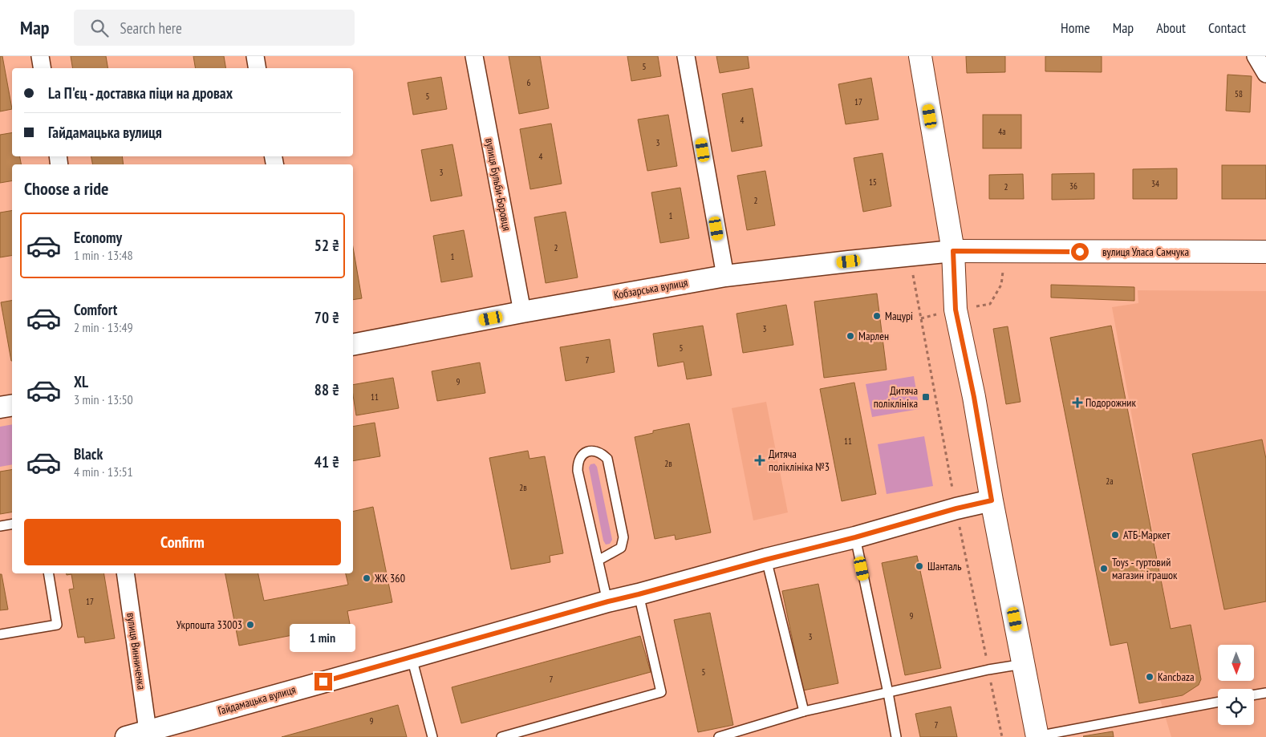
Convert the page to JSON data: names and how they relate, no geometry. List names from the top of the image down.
{
  "streets": {
    "main road": ["вулиця Уласа Самчука"],
    "street": [
      "вулиця Бульби-Боровця",
      "Кобзарська вулиця",
      "вулиця Винниченка",
      "Гайдамацька вулиця"
    ]
  },
  "crossings": [
    ["вулиця Бульби-Боровця", "Кобзарська вулиця"],
    ["вулиця Уласа Самчука", "Кобзарська вулиця"],
    ["вулиця Винниченка", "Гайдамацька вулиця"]
  ],
  "places": {
    "other": [
      "Мацурі",
      "Марлен",
      "АТБ-Маркет",
      "Шанталь",
      "Toys - гуртовий магазин іграшок",
      "ЖК 360",
      "Укрпошта 33003",
      "Kancbaza"
    ],
    "transit": ["Дитяча поліклініка"],
    "health": ["Подорожник", "Дитяча поліклініка №3"]
  },
  "house_numbers": [
    "5",
    "6",
    "58",
    "5",
    "17",
    "4",
    "4а",
    "3",
    "4",
    "3",
    "15",
    "34",
    "36",
    "2",
    "2",
    "1",
    "2",
    "1",
    "3",
    "5",
    "7",
    "9",
    "11",
    "11",
    "2в",
    "2а",
    "2в",
    "17",
    "9",
    "3",
    "5",
    "7",
    "9",
    "7"
  ],
  "north": "bottom",
  "page": {
    "header": "Map",
    "search": "Search here",
    "nav": [
      "Home",
      "Map",
      "About",
      "Contact"
    ],
    "banner": ["La П'єц - доставка піци на дровах", "Гайдамацька вулиця"],
    "heading": "Choose a ride",
    "list": [
      {
        "name": "Economy",
        "note": "1 min · 13:48",
        "value": "52 ₴"
      },
      {
        "name": "Comfort",
        "note": "2 min · 13:49",
        "value": "70 ₴"
      },
      {
        "name": "XL",
        "note": "3 min · 13:50",
        "value": "88 ₴"
      },
      {
        "name": "Black",
        "note": "4 min · 13:51",
        "value": "41 ₴"
      }
    ],
    "buttons": "Confirm",
    "bubble": "1 min"
  }
}
